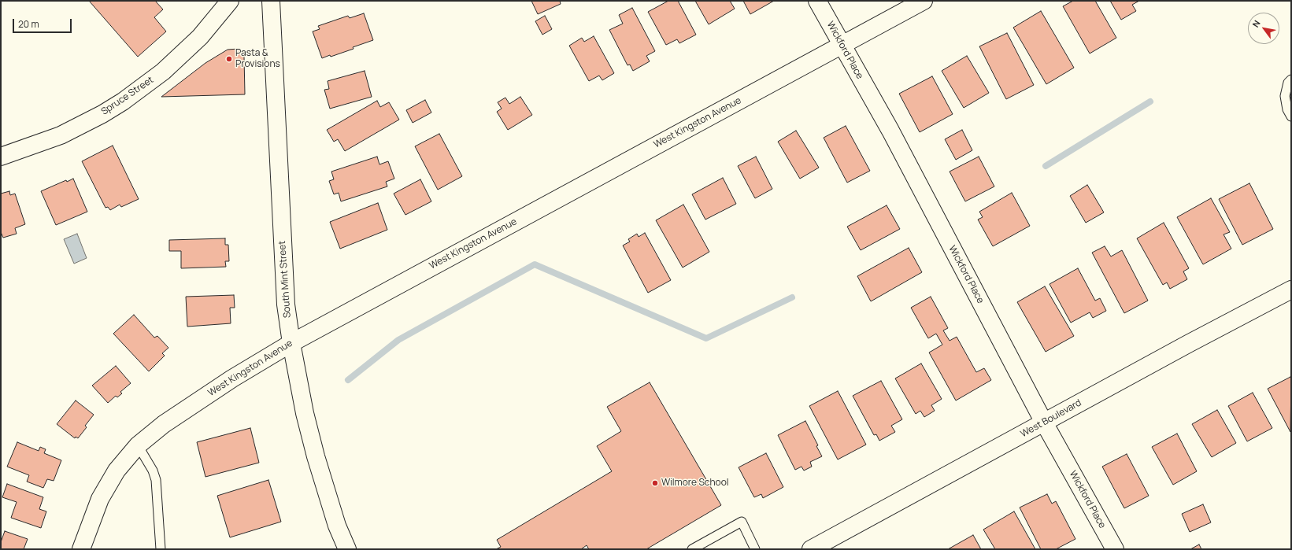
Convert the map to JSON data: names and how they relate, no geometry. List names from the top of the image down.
{
  "streets": {
    "street": [
      "Wickford Place",
      "Spruce Street",
      "West Kingston Avenue",
      "South Mint Street",
      "West Boulevard"
    ]
  },
  "crossings": [
    ["Wickford Place", "West Kingston Avenue"],
    ["Wickford Place", "West Boulevard"],
    ["West Kingston Avenue", "South Mint Street"]
  ],
  "places": ["Pasta & Provisions", "Wilmore School"],
  "scale_bar": "20 m",
  "north": "top left"
}
